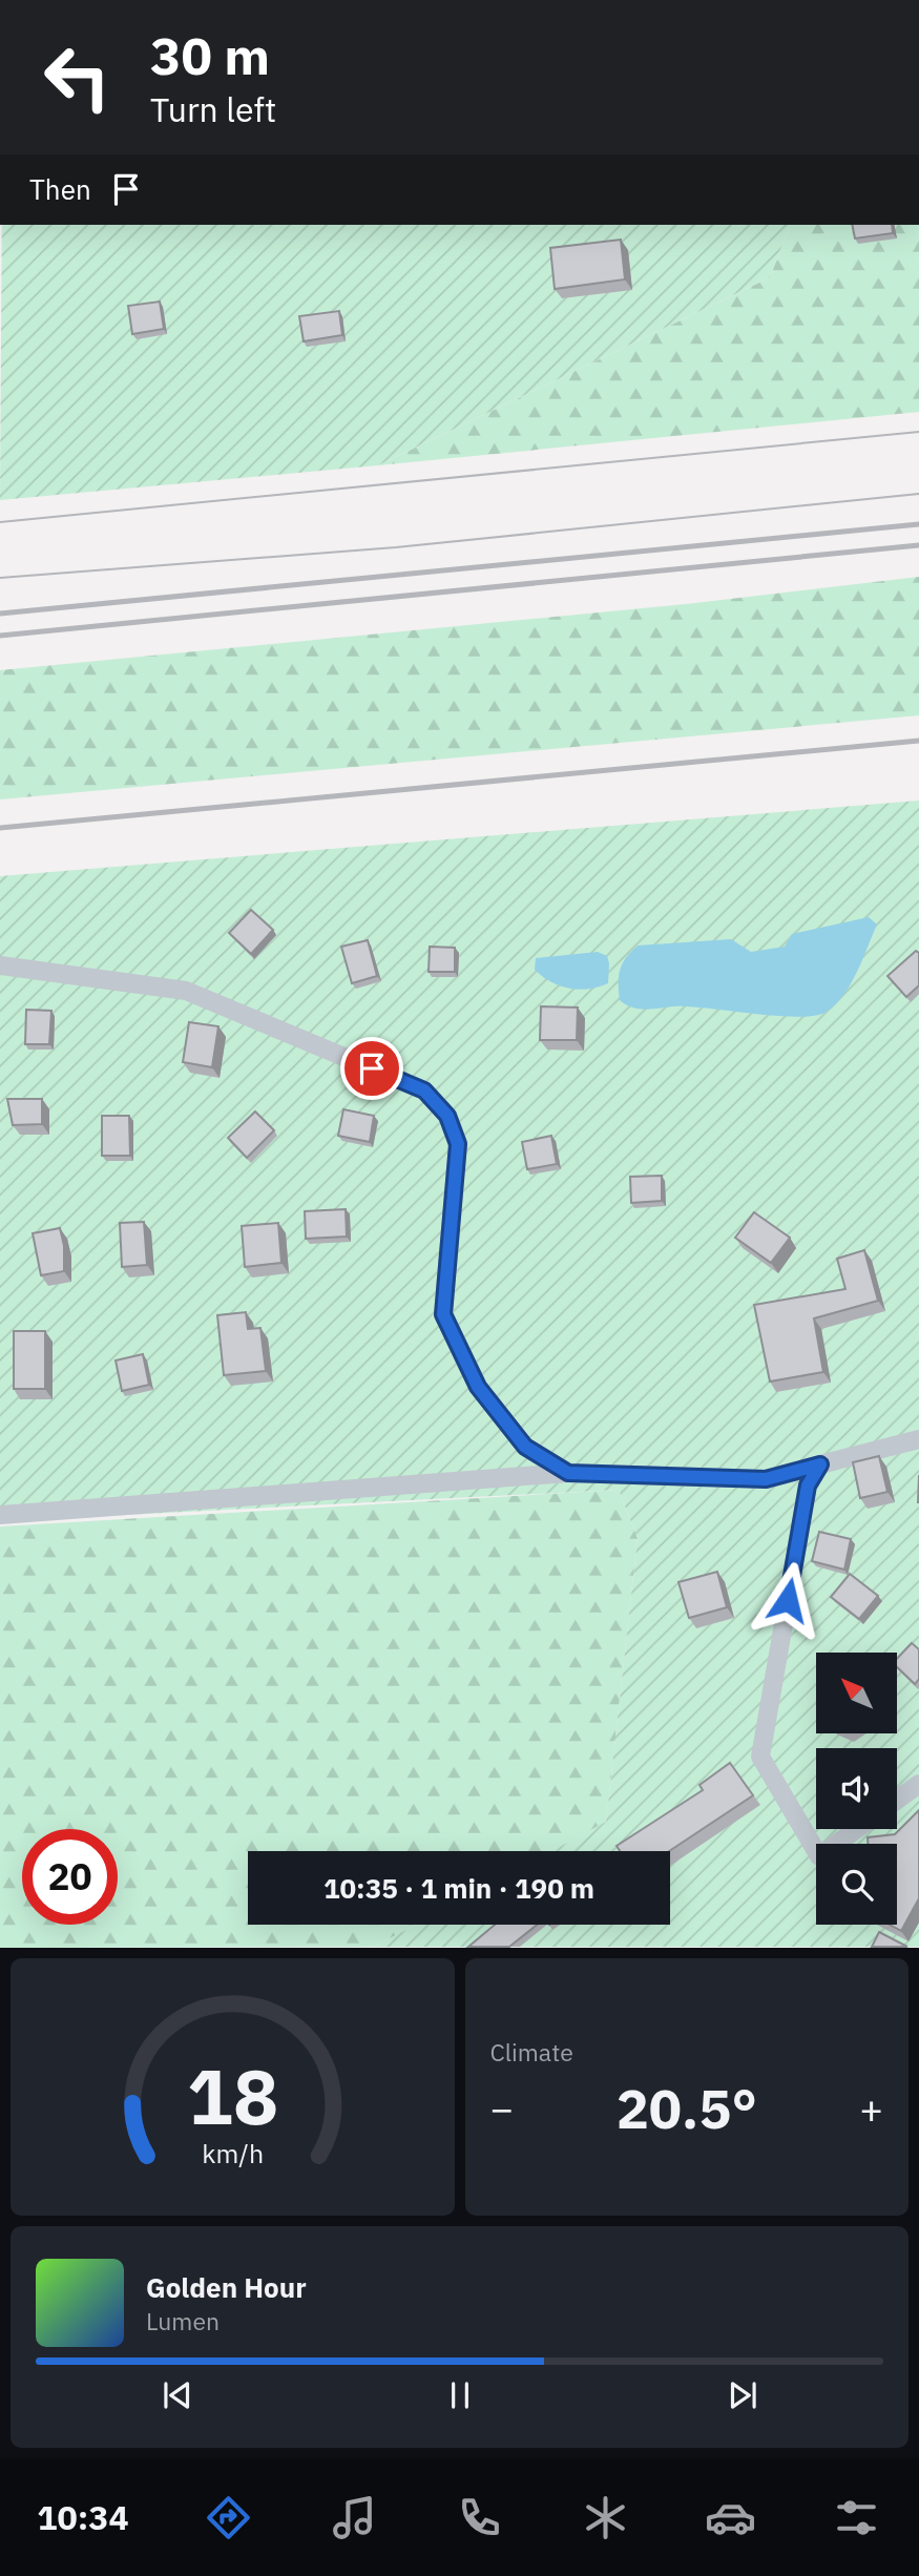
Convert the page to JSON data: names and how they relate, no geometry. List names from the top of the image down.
{
  "north": "top left",
  "page": {
    "turn": ["30 m", "Turn left"],
    "then": "Then",
    "limit": "20",
    "trip": "10:35 · 1 min · 190 m",
    "tile": "Climate",
    "heat": ["−", "20.5°", "+"],
    "song": ["Golden Hour", "Lumen"],
    "tabs": "10:34",
    "gauge": ["18", "km/h"]
  }
}
